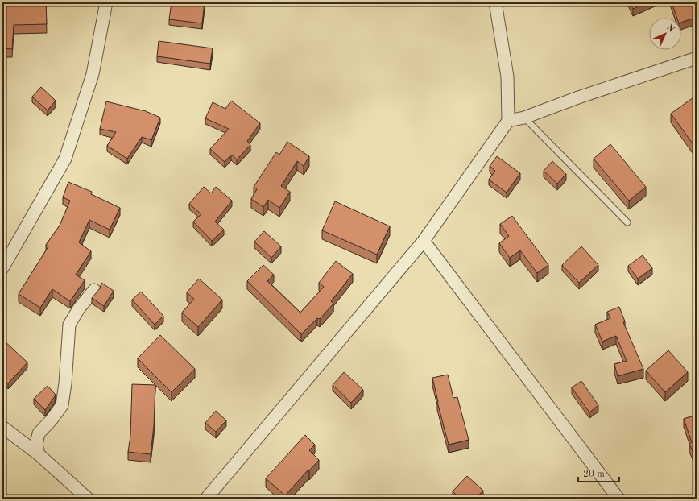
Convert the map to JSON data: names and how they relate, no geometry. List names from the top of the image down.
{
  "scale_bar": "20 m",
  "north": "top right"
}
